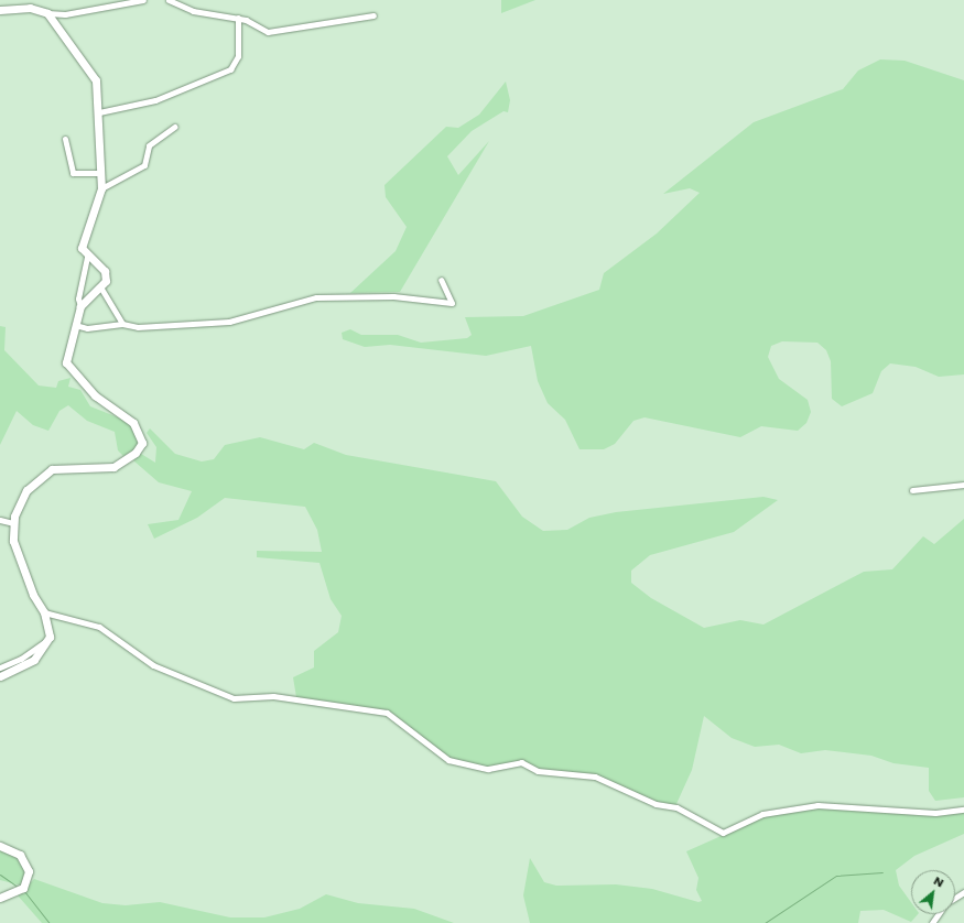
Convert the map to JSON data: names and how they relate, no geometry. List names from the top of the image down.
{
  "north": "top right"
}
